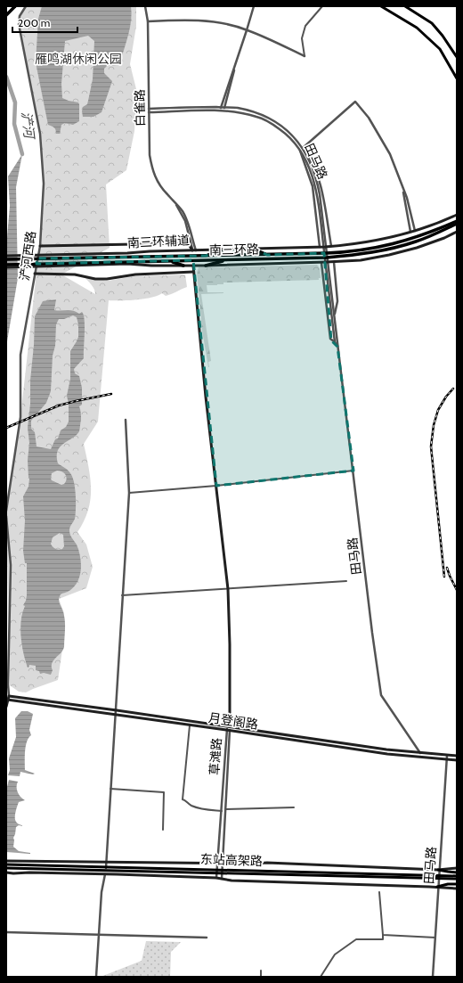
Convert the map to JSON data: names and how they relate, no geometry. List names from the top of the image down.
{
  "streets": {
    "highway": ["南三环路"],
    "main road": ["南三环辅道", "月登阁路", "东站高架路"],
    "street": [
      "白雀路",
      "田马路",
      "浐河西路",
      "草滩路"
    ]
  },
  "crossings": [
    ["白雀路", "田马路"],
    ["白雀路", "南三环辅道"],
    ["田马路", "月登阁路"],
    ["南三环辅道", "南三环路"],
    ["月登阁路", "草滩路"]
  ],
  "water": ["浐河"],
  "parks": ["雁鸣湖休闲公园"],
  "scale_bar": "200 m"
}
